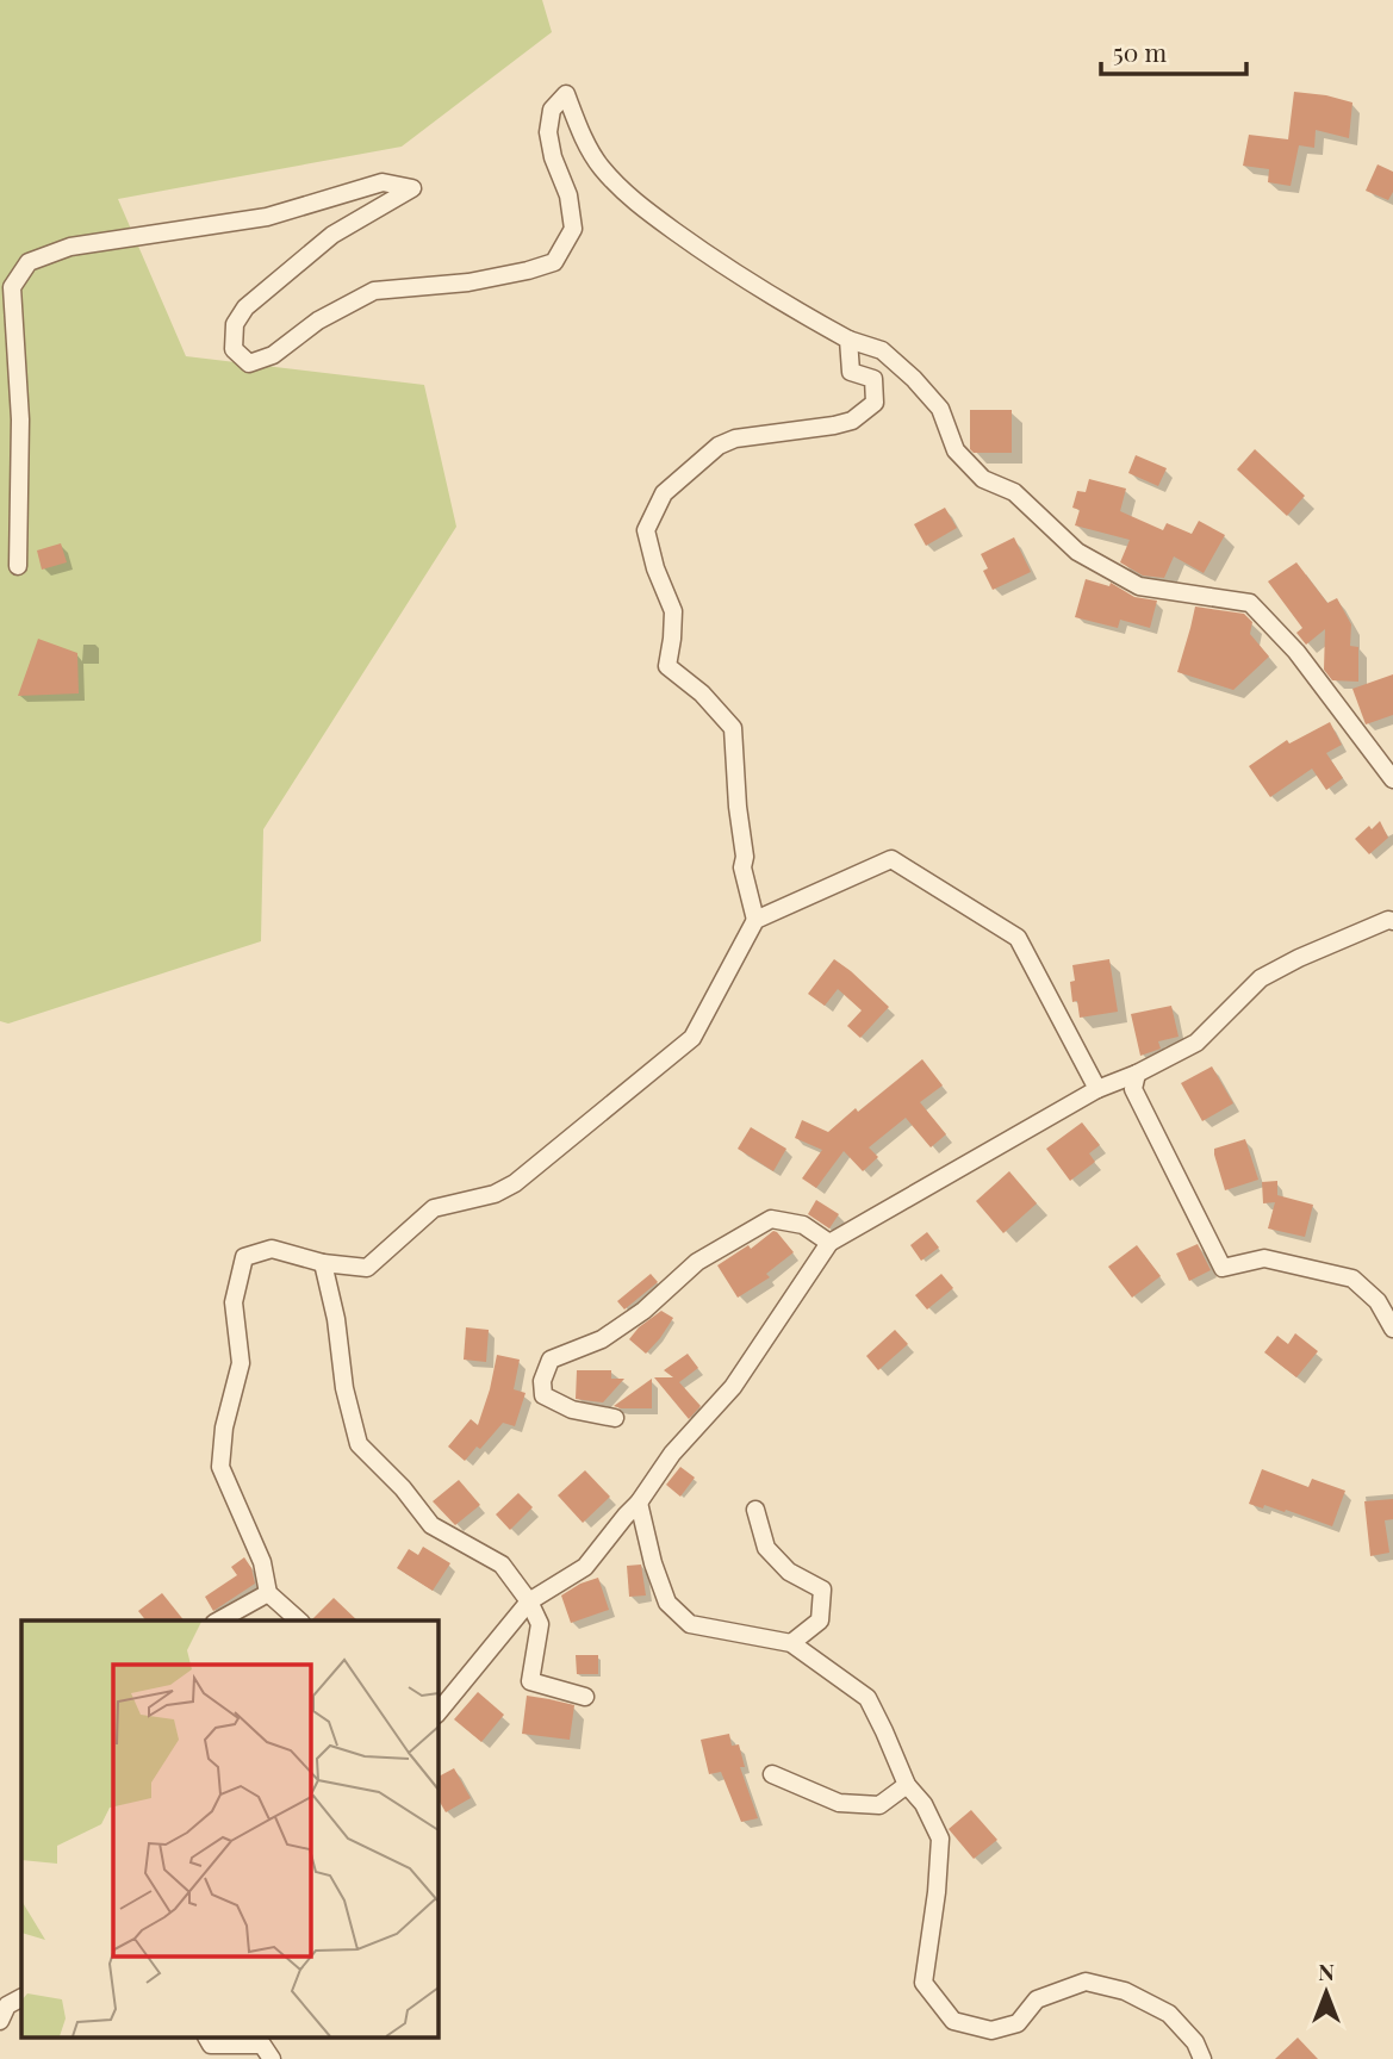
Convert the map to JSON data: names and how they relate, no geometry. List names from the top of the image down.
{
  "scale_bar": "50 m",
  "north": "top"
}
